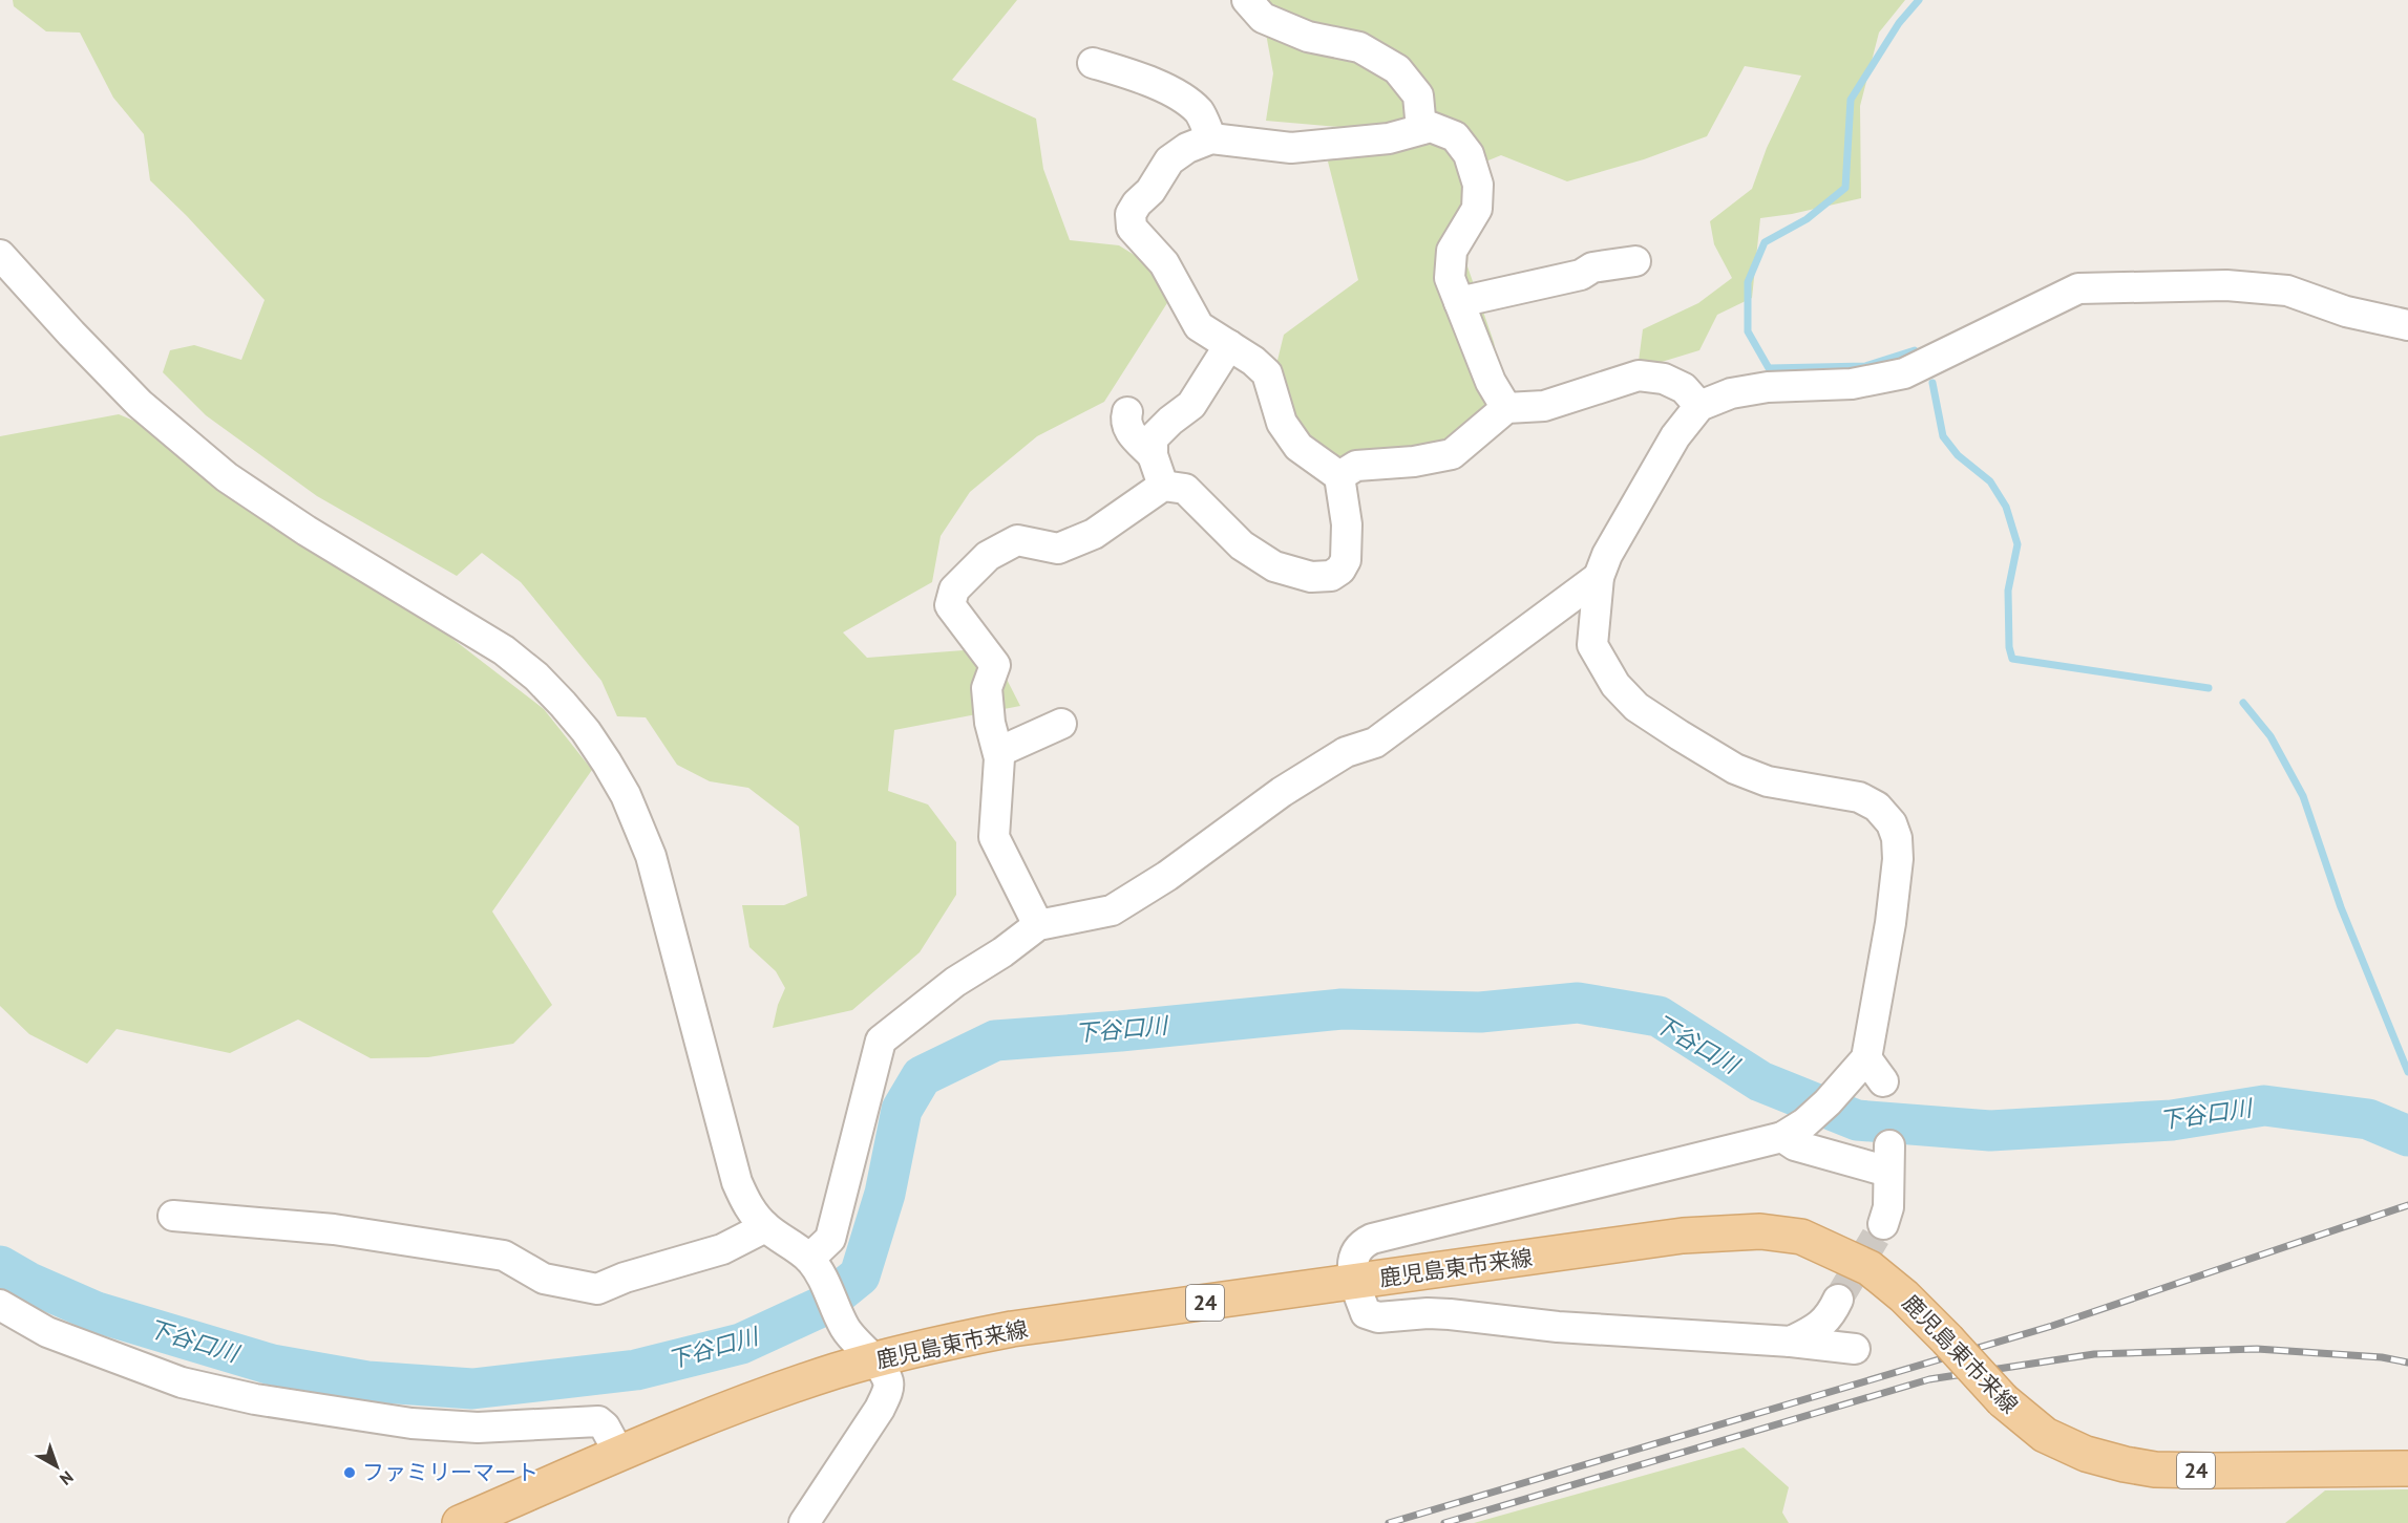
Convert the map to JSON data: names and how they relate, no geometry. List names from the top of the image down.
{
  "streets": {
    "main road": ["鹿児島東市来線", "24"]
  },
  "water": ["下谷口川"],
  "places": ["ファミリーマート"],
  "north": "bottom right"
}
